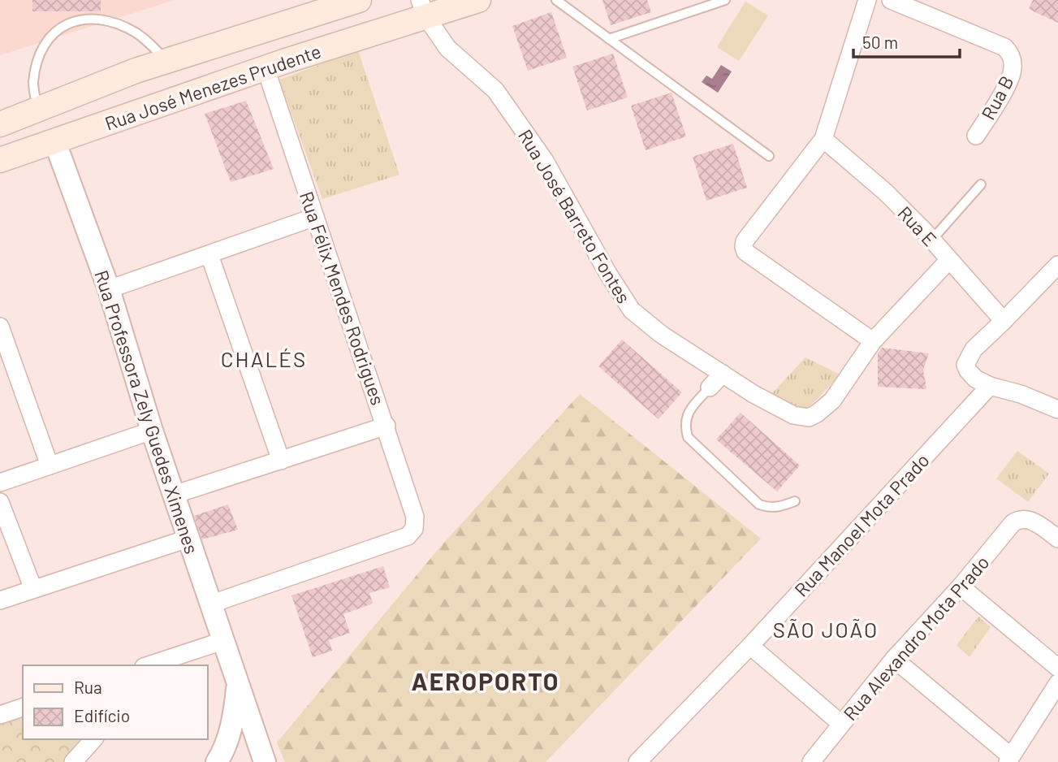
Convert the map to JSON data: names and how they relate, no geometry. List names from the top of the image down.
{
  "streets": {
    "main road": ["Rua José Menezes Prudente"],
    "street": [
      "Rua B",
      "Rua José Barreto Fontes",
      "Rua E",
      "Rua Félix Mendes Rodrigues",
      "Rua Professora Zely Guedes Ximenes",
      "Rua Manoel Mota Prado",
      "Rua Alexandro Mota Prado"
    ]
  },
  "crossings": [
    ["Rua José Menezes Prudente", "Rua José Barreto Fontes"],
    ["Rua José Menezes Prudente", "Rua Félix Mendes Rodrigues"],
    ["Rua José Menezes Prudente", "Rua Professora Zely Guedes Ximenes"],
    ["Rua Félix Mendes Rodrigues", "Rua Professora Zely Guedes Ximenes"]
  ],
  "districts": ["CHALÉS", "SÃO JOÃO", "AEROPORTO"],
  "legend": ["Rua", "Edifício"],
  "scale_bar": "50 m"
}
